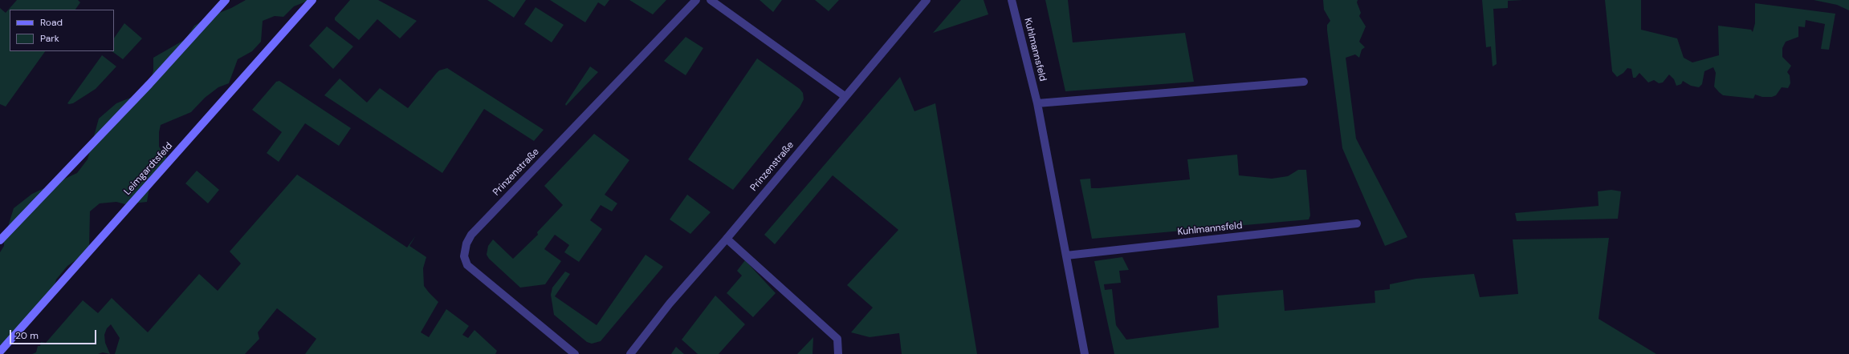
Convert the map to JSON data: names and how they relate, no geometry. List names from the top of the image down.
{
  "streets": {
    "main road": ["Leimgardtsfeld"],
    "street": ["Kuhlmannsfeld", "Prinzenstraße"]
  },
  "legend": ["Road", "Park"],
  "scale_bar": "20 m"
}
